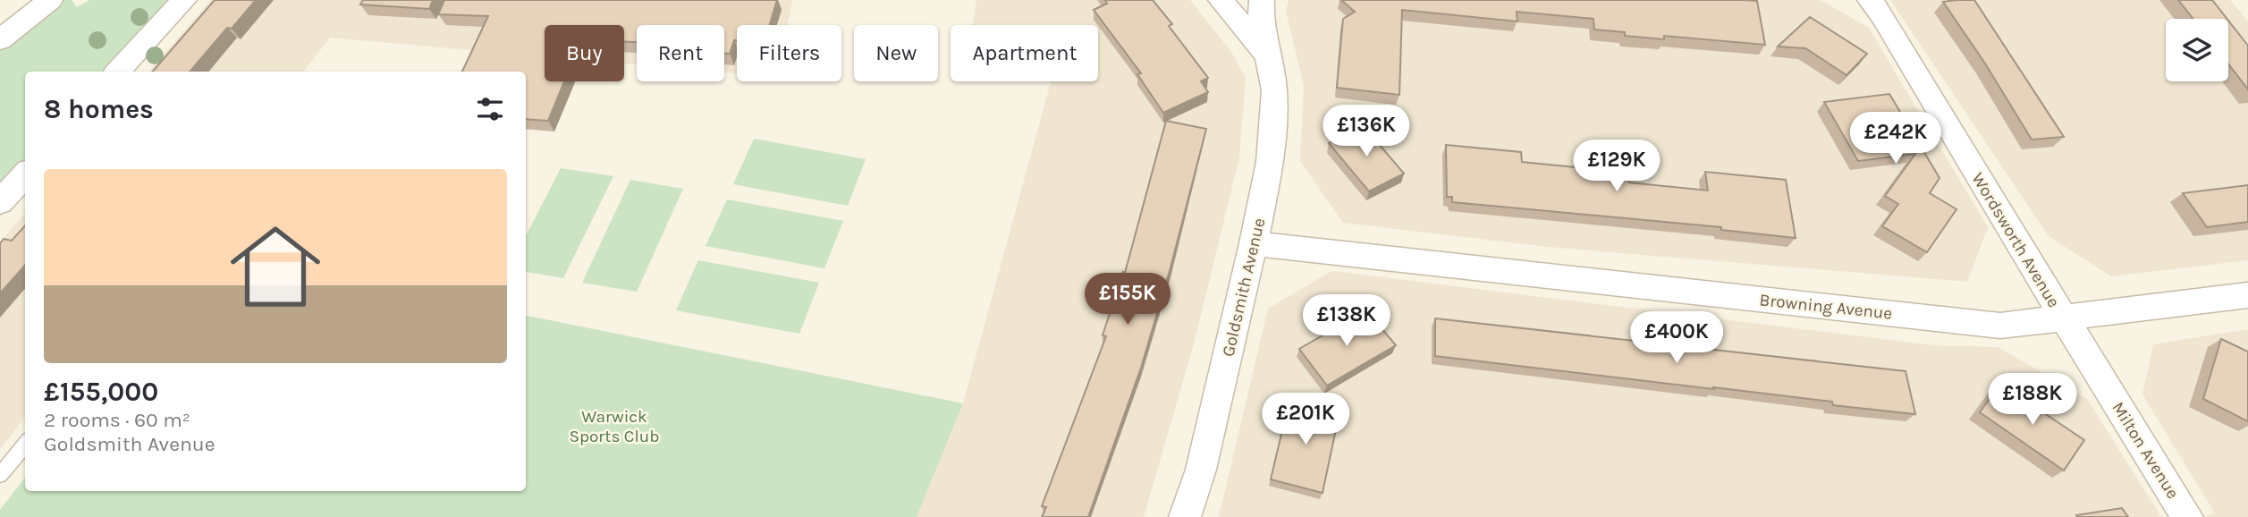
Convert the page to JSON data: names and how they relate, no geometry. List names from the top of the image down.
{
  "streets": {
    "street": [
      "Wordsworth Avenue",
      "Goldsmith Avenue",
      "Browning Avenue",
      "Milton Avenue"
    ]
  },
  "crossings": [
    ["Wordsworth Avenue", "Browning Avenue"],
    ["Wordsworth Avenue", "Milton Avenue"],
    ["Goldsmith Avenue", "Browning Avenue"],
    ["Browning Avenue", "Milton Avenue"]
  ],
  "parks": ["Warwick Sports Club"],
  "page": {
    "chip": [
      "Buy",
      "Rent",
      "Filters",
      "New",
      "Apartment"
    ],
    "heading": "8 homes",
    "price": [
      "£136K",
      "£242K",
      "£129K",
      "£155K",
      "£138K",
      "£400K",
      "£188K",
      "£201K"
    ],
    "list": [
      {
        "name": "£155,000",
        "note": "2 rooms · 60 m² · Goldsmith Avenue"
      }
    ]
  }
}
